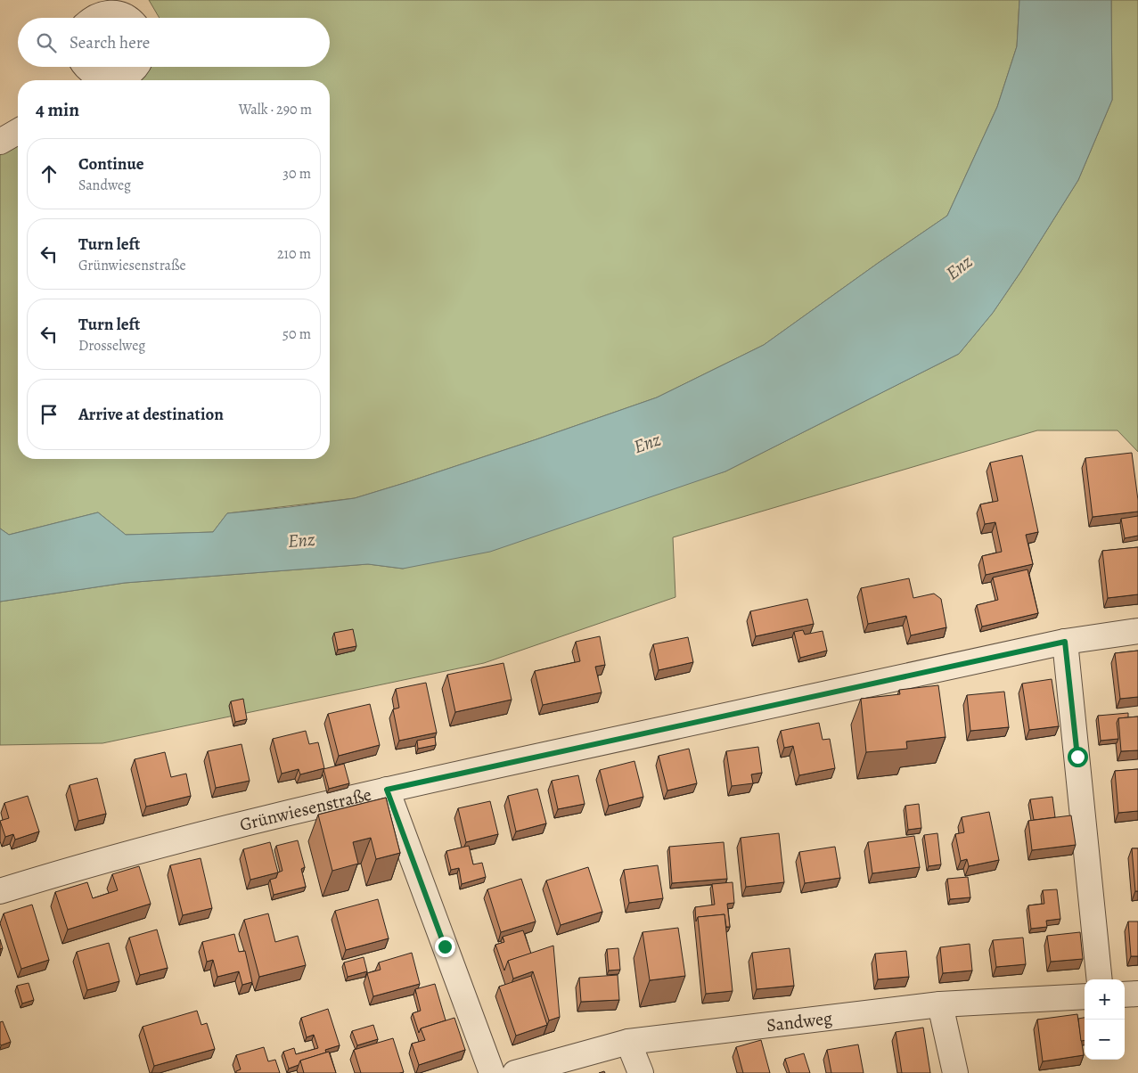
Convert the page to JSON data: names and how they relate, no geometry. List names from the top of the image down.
{
  "streets": {
    "street": ["Grünwiesenstraße", "Sandweg"]
  },
  "water": ["Enz"],
  "page": {
    "search": "Search here",
    "heading": ["4 min", "Walk · 290 m"],
    "list": [
      ["Continue", "Sandweg", "30 m"],
      ["Turn left", "Grünwiesenstraße", "210 m"],
      ["Turn left", "Drosselweg", "50 m"],
      "Arrive at destination"
    ],
    "map_buttons": ["+", "−"]
  }
}
